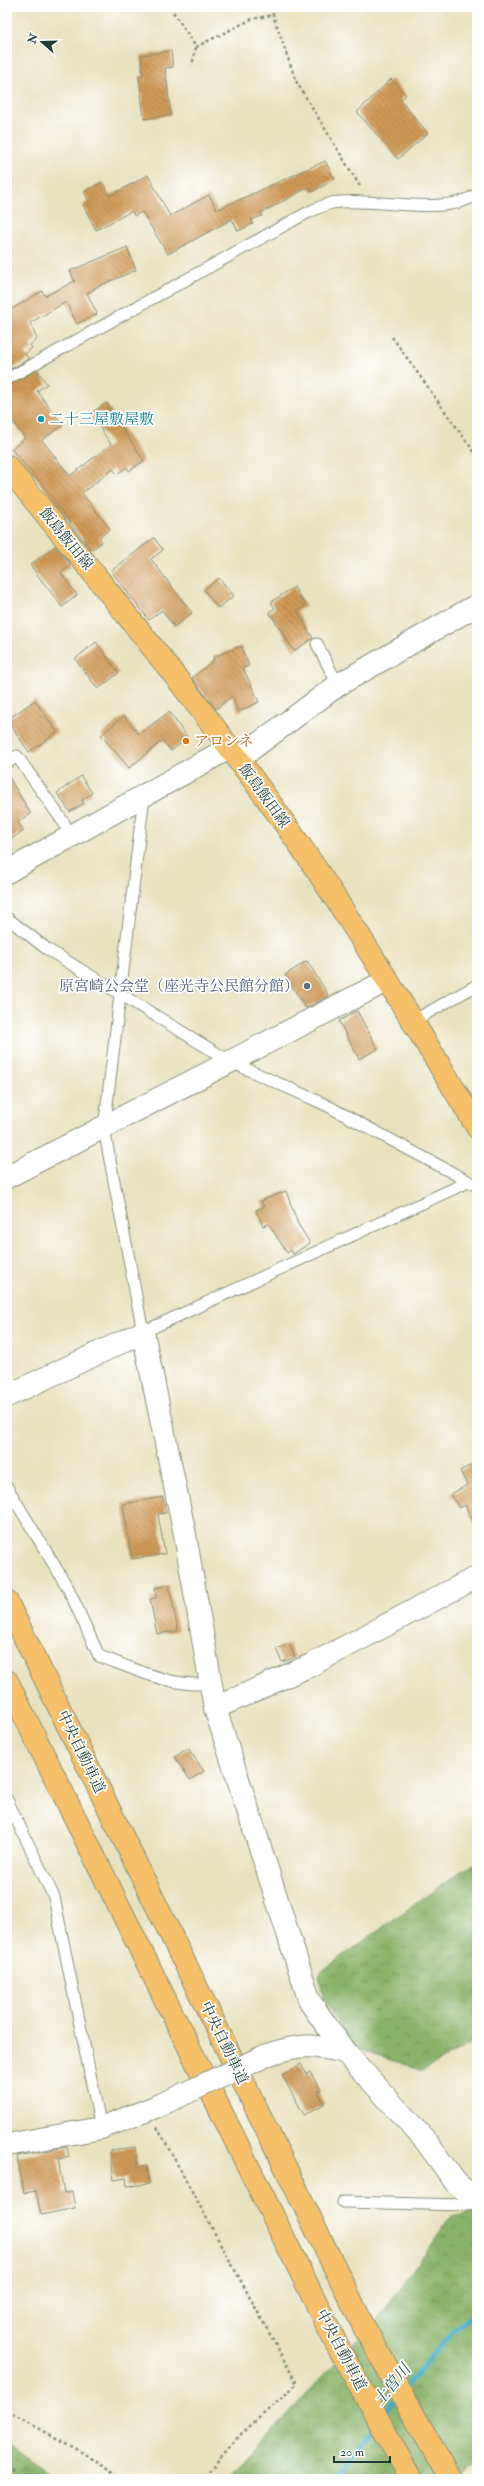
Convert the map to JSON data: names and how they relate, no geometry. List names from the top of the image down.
{
  "streets": {
    "main road": ["飯島飯田線", "中央自動車道"]
  },
  "water": ["土曽川"],
  "places": ["二十三屋敷屋敷", "アロンネ", "原宮崎公会堂（座光寺公民館分館）"],
  "scale_bar": "20 m",
  "north": "left"
}
